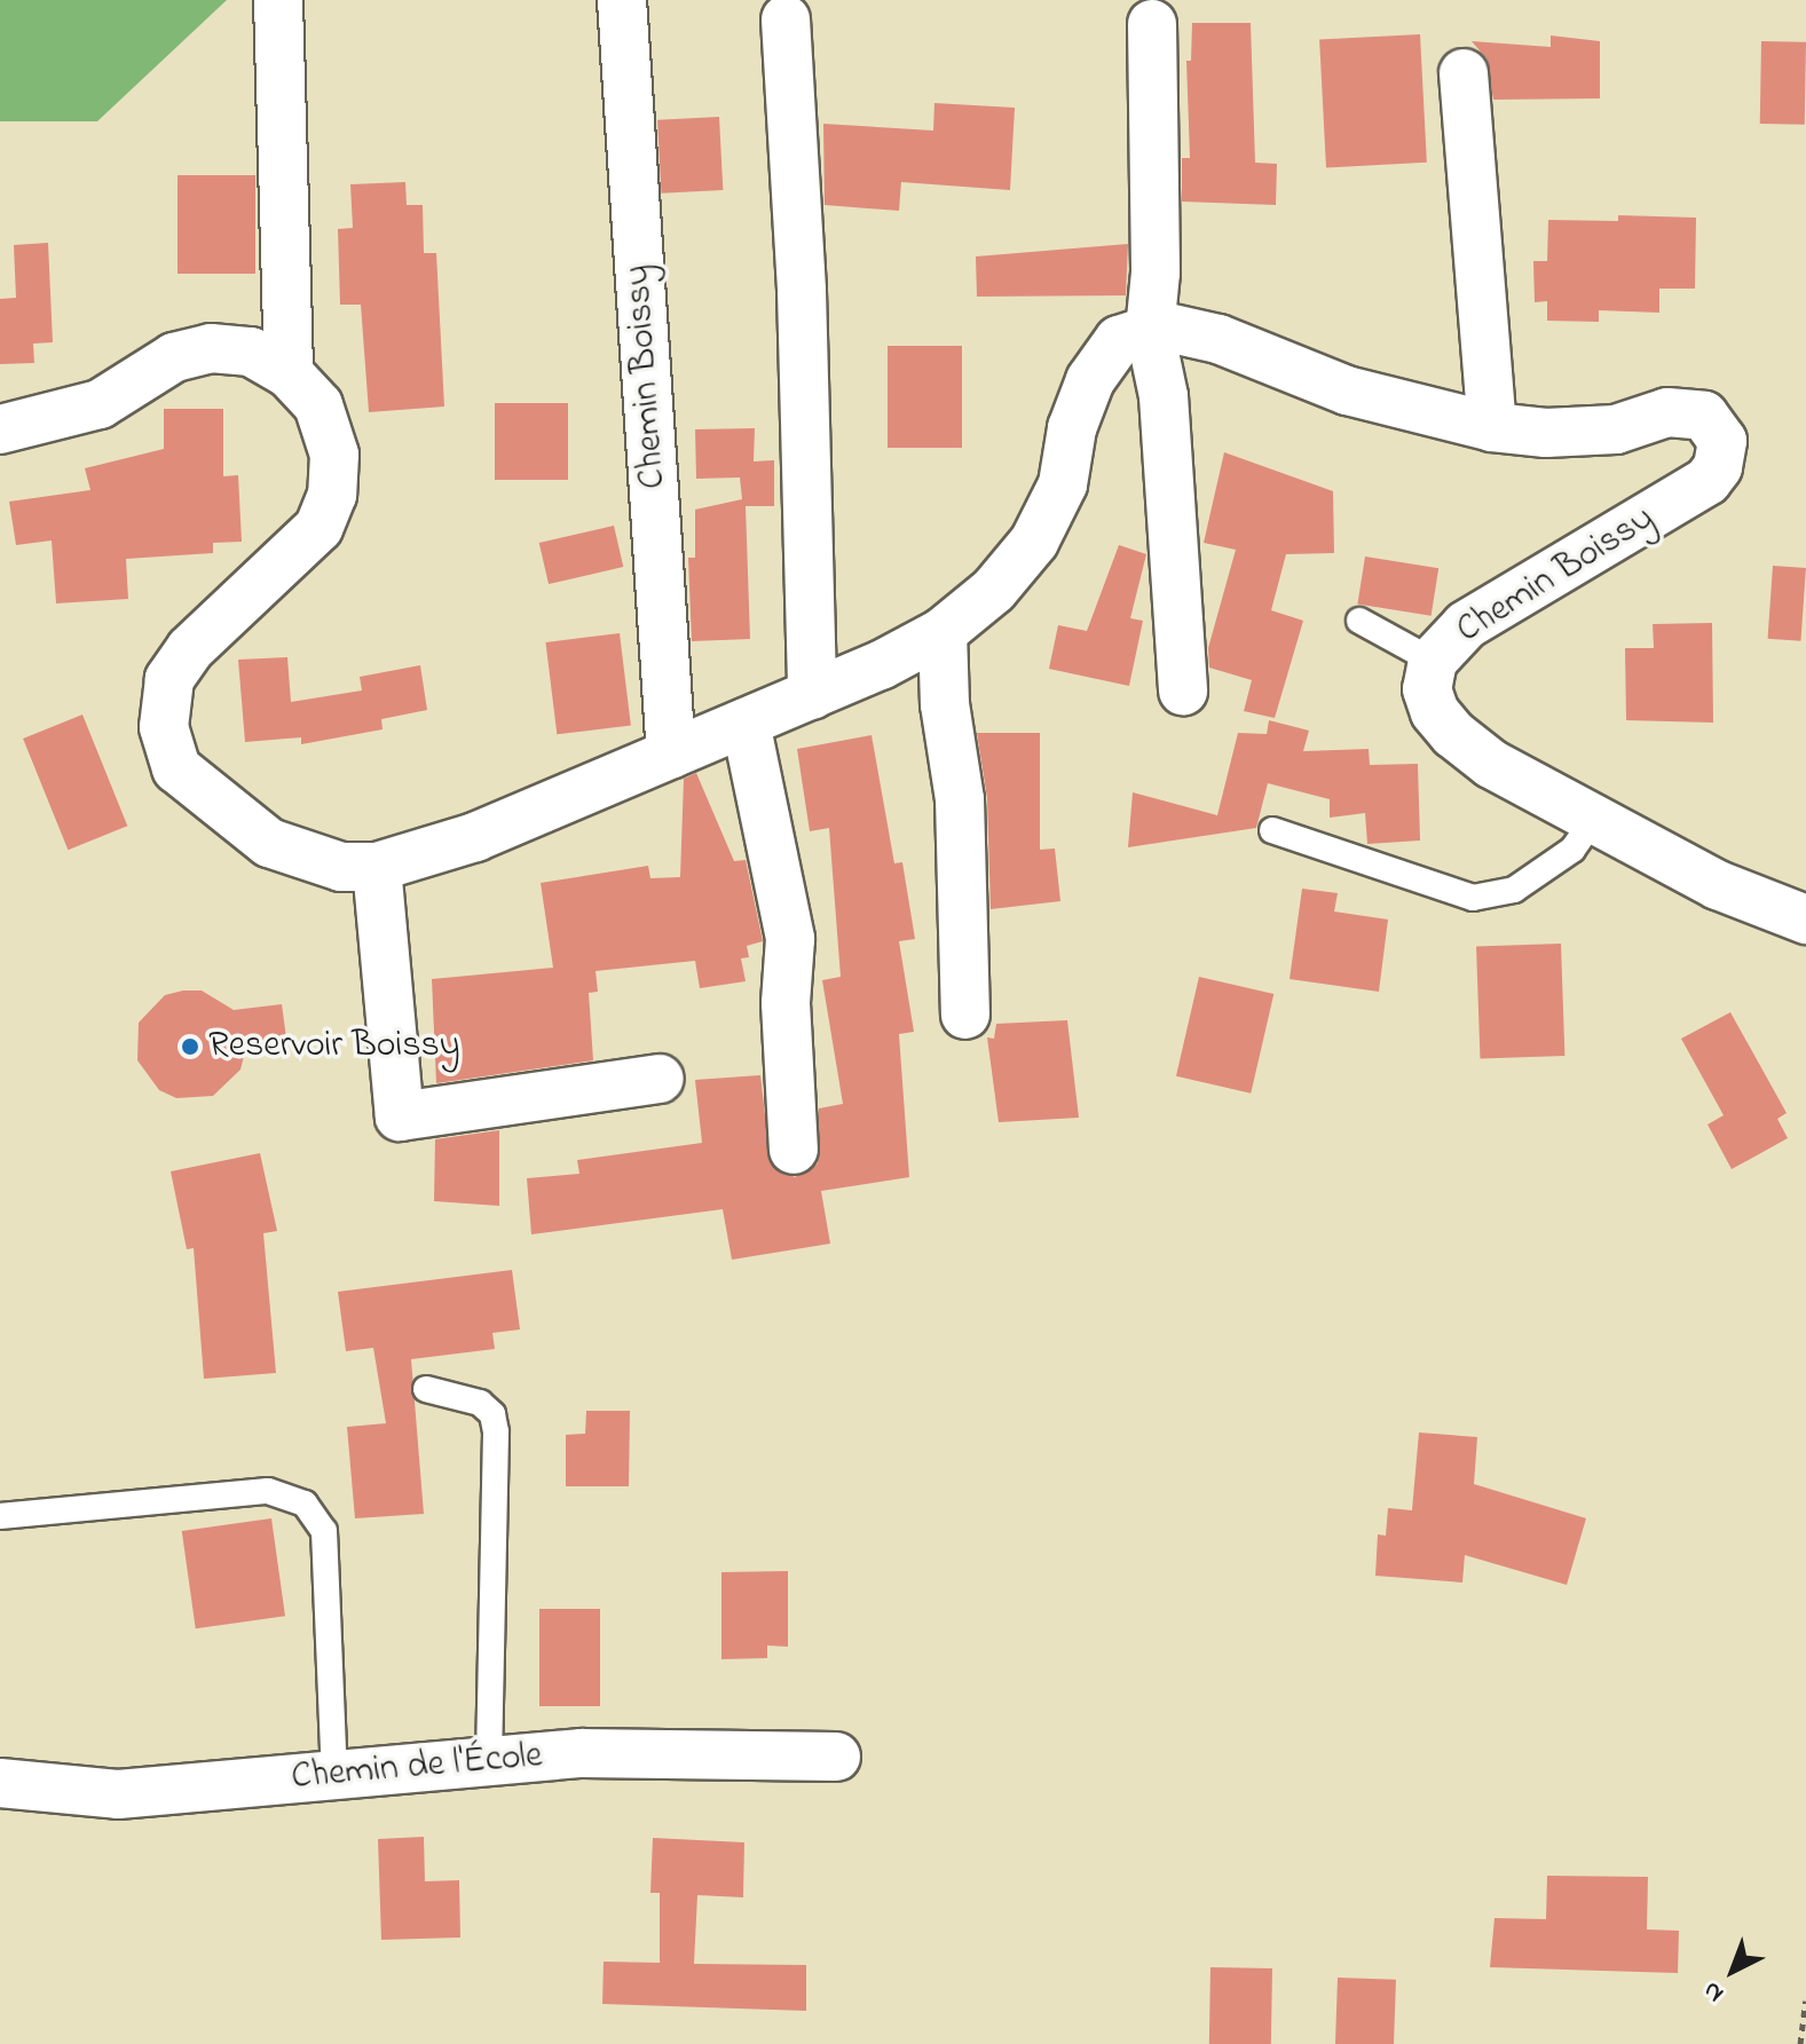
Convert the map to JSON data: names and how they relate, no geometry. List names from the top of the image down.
{
  "streets": {
    "street": ["Chemin Boissy", "Chemin de l'École"]
  },
  "places": ["Reservoir Boissy"],
  "north": "bottom left"
}
